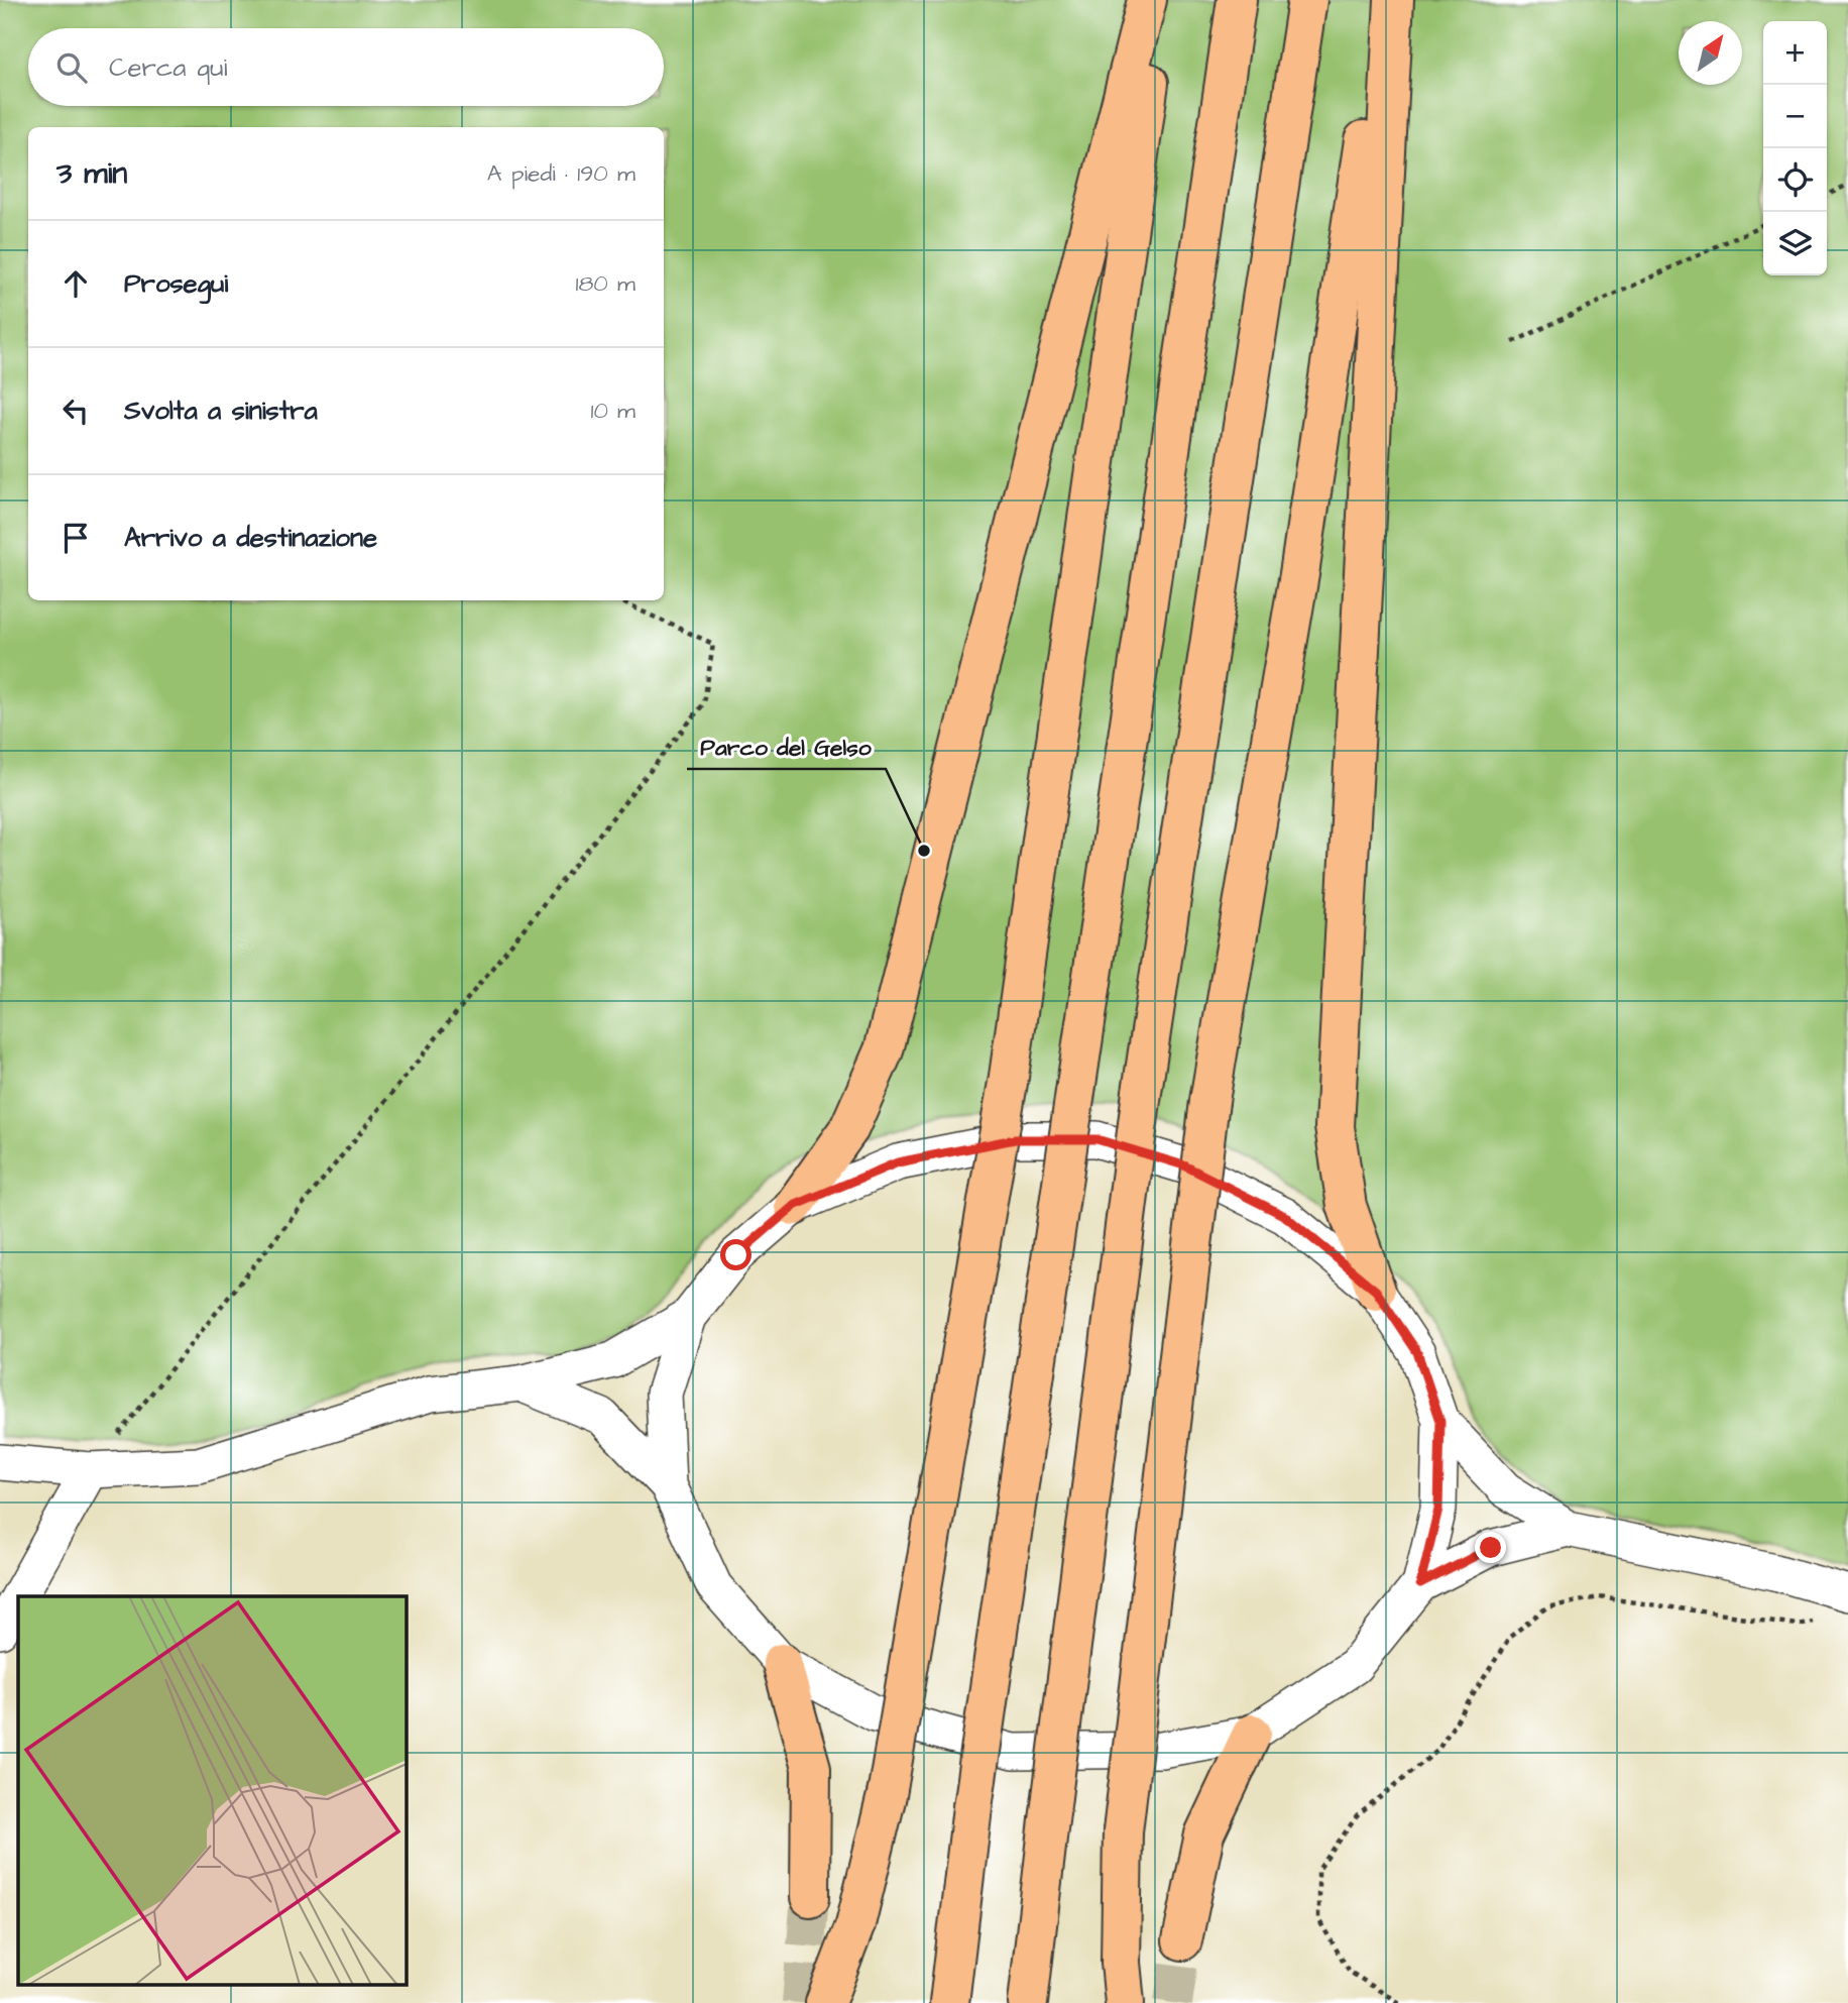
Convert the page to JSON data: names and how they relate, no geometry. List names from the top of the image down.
{
  "places": ["Parco del Gelso"],
  "north": "top right",
  "page": {
    "map_buttons": ["+", "−"],
    "search": "Cerca qui",
    "heading": ["3 min", "A piedi · 190 m"],
    "list": [
      ["Prosegui", "180 m"],
      ["Svolta a sinistra", "10 m"],
      "Arrivo a destinazione"
    ]
  }
}
